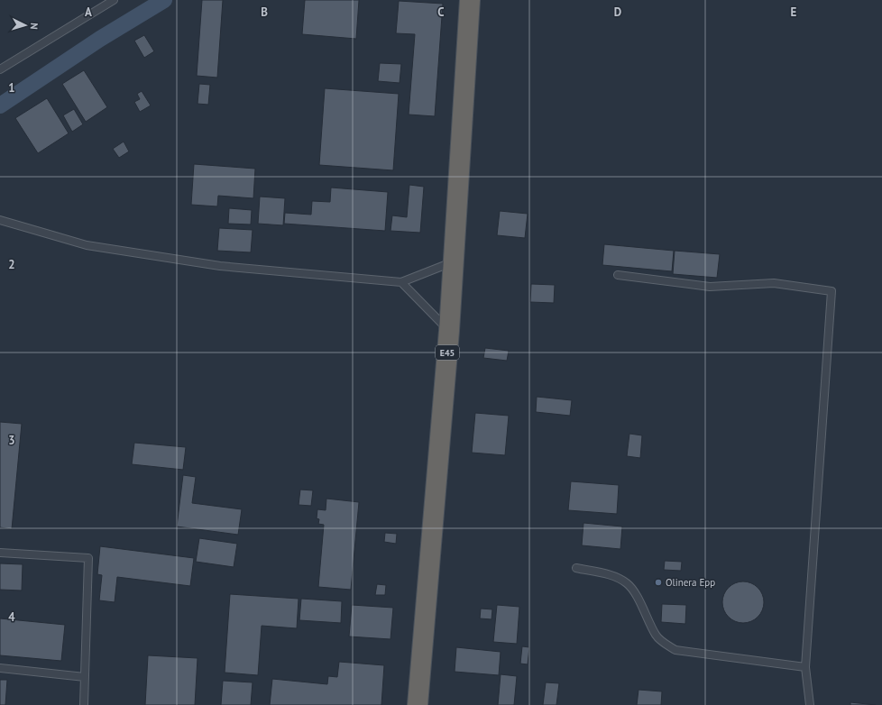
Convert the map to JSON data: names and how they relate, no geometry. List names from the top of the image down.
{
  "streets": {
    "highway": ["E45"]
  },
  "places": ["Olinera Epp"],
  "north": "right",
  "grid": {
    "columns": [
      "A",
      "B",
      "C",
      "D",
      "E"
    ],
    "rows": [
      "1",
      "2",
      "3",
      "4"
    ]
  }
}
